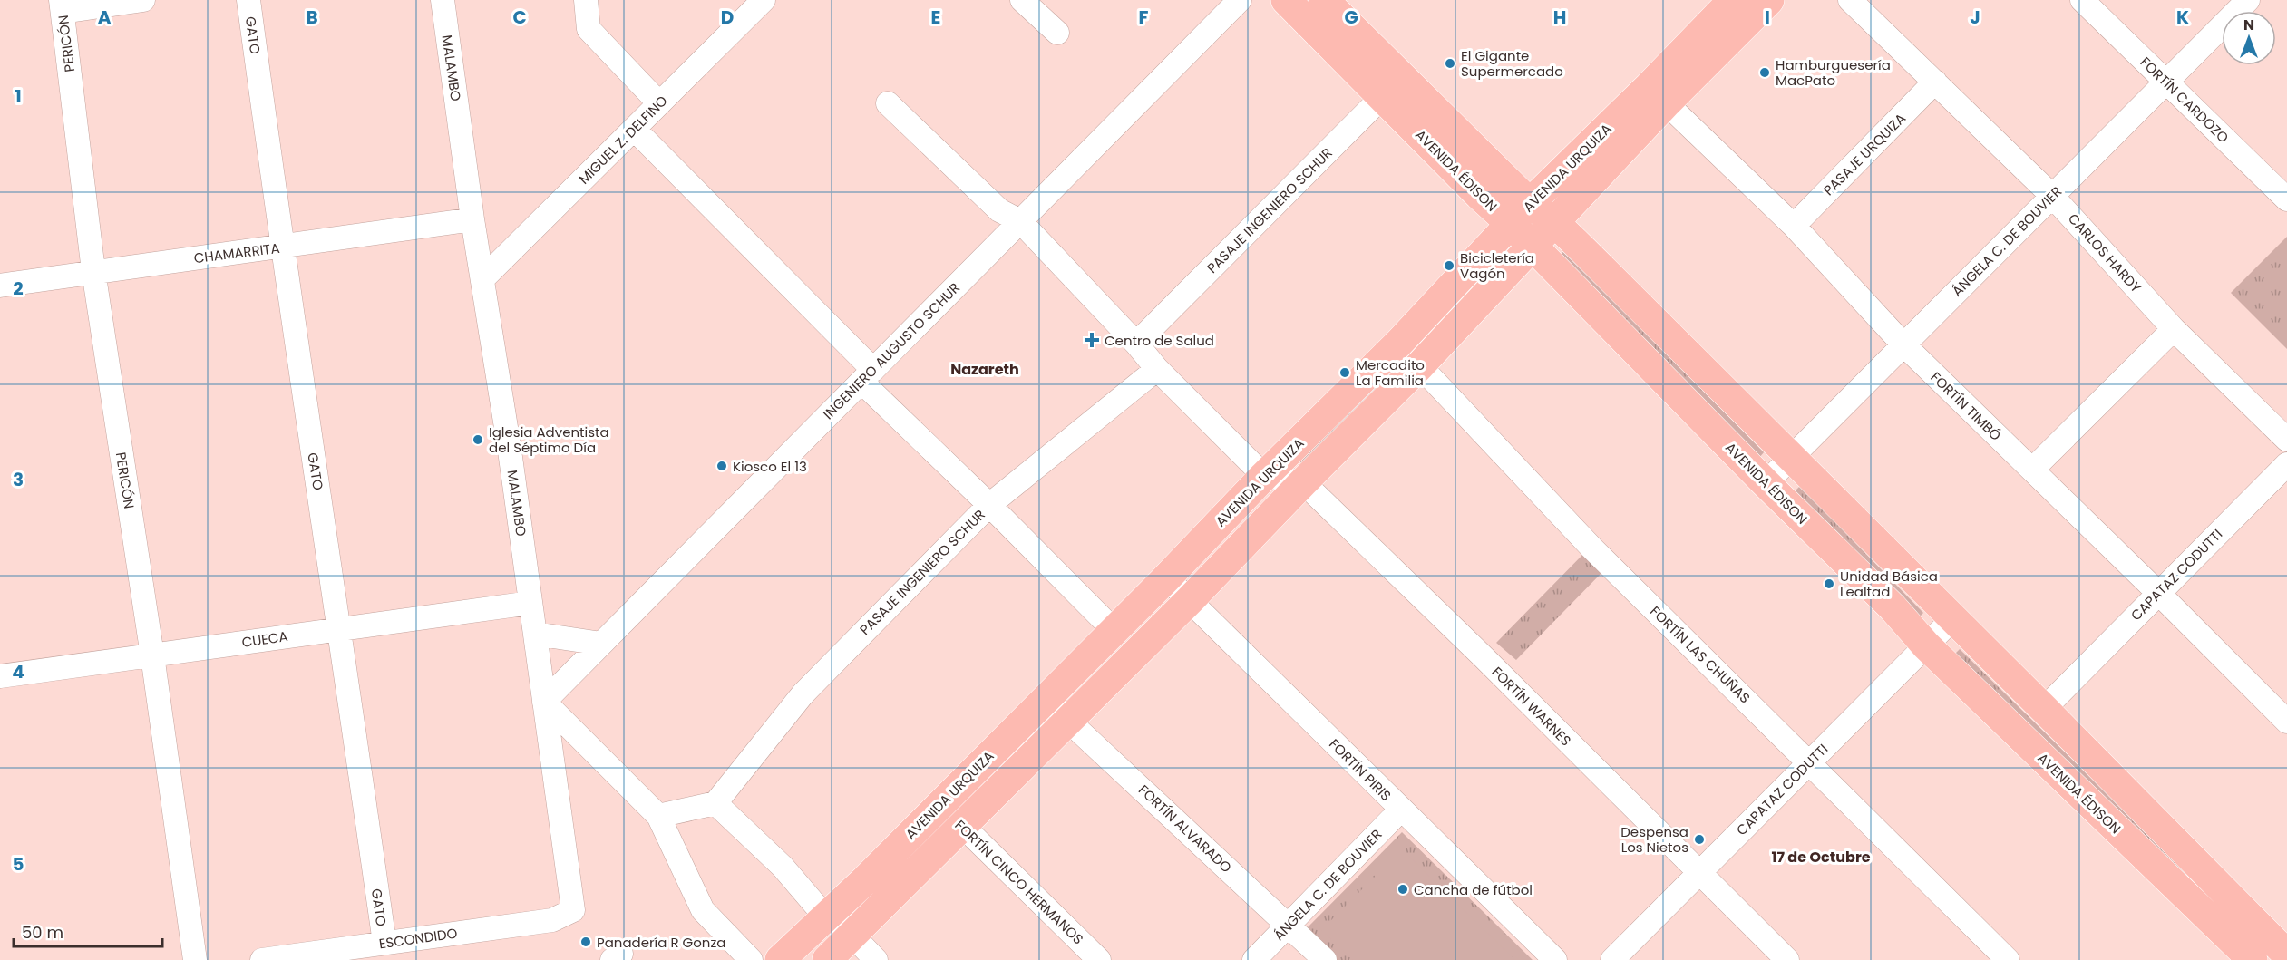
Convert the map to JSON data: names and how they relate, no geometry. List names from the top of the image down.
{
  "streets": {
    "main road": ["AVENIDA URQUIZA", "AVENIDA ÉDISON"],
    "street": [
      "GATO",
      "PERICÓN",
      "MALAMBO",
      "FORTÍN CARDOZO",
      "MIGUEL Z. DELFINO",
      "PASAJE URQUIZA",
      "PASAJE INGENIERO SCHUR",
      "ÁNGELA C. DE BOUVIER",
      "CHAMARRITA",
      "CARLOS HARDY",
      "INGENIERO AUGUSTO SCHUR",
      "FORTÍN TIMBÓ",
      "CAPATAZ CODUTTI",
      "CUECA",
      "FORTÍN LAS CHUÑAS",
      "FORTÍN WARNES",
      "FORTÍN PIRIS",
      "FORTÍN ALVARADO",
      "FORTÍN CINCO HERMANOS",
      "ESCONDIDO"
    ]
  },
  "crossings": [
    ["GATO", "CHAMARRITA"],
    ["GATO", "CUECA"],
    ["GATO", "ESCONDIDO"],
    ["PERICÓN", "CHAMARRITA"],
    ["PERICÓN", "CUECA"],
    ["MALAMBO", "MIGUEL Z. DELFINO"],
    ["MALAMBO", "CHAMARRITA"],
    ["MALAMBO", "INGENIERO AUGUSTO SCHUR"],
    ["MALAMBO", "CUECA"],
    ["MALAMBO", "ESCONDIDO"],
    ["FORTÍN CARDOZO", "ÁNGELA C. DE BOUVIER"],
    ["PASAJE URQUIZA", "CARLOS HARDY"],
    ["PASAJE URQUIZA", "FORTÍN TIMBÓ"],
    ["AVENIDA URQUIZA", "AVENIDA ÉDISON"],
    ["AVENIDA URQUIZA", "FORTÍN TIMBÓ"],
    ["AVENIDA URQUIZA", "FORTÍN LAS CHUÑAS"],
    ["AVENIDA URQUIZA", "FORTÍN WARNES"],
    ["AVENIDA URQUIZA", "FORTÍN PIRIS"],
    ["AVENIDA URQUIZA", "FORTÍN ALVARADO"],
    ["AVENIDA URQUIZA", "FORTÍN CINCO HERMANOS"],
    ["AVENIDA ÉDISON", "PASAJE INGENIERO SCHUR"],
    ["AVENIDA ÉDISON", "ÁNGELA C. DE BOUVIER"],
    ["AVENIDA ÉDISON", "CAPATAZ CODUTTI"],
    ["ÁNGELA C. DE BOUVIER", "CARLOS HARDY"],
    ["ÁNGELA C. DE BOUVIER", "FORTÍN TIMBÓ"],
    ["ÁNGELA C. DE BOUVIER", "FORTÍN PIRIS"],
    ["ÁNGELA C. DE BOUVIER", "FORTÍN ALVARADO"],
    ["FORTÍN TIMBÓ", "CAPATAZ CODUTTI"],
    ["CAPATAZ CODUTTI", "FORTÍN LAS CHUÑAS"],
    ["CAPATAZ CODUTTI", "FORTÍN WARNES"]
  ],
  "districts": ["Nazareth", "17 de Octubre"],
  "places": {
    "other": [
      "El Gigante Supermercado",
      "Hamburguesería MacPato",
      "Bicicletería Vagón",
      "Mercadito La Familia",
      "Iglesia Adventista del Séptimo Día",
      "Kiosco El 13",
      "Unidad Básica Lealtad",
      "Despensa Los Nietos",
      "Cancha de fútbol",
      "Panadería R Gonza"
    ],
    "health": ["Centro de Salud"]
  },
  "scale_bar": "50 m",
  "north": "top",
  "grid": {
    "columns": [
      "A",
      "B",
      "C",
      "D",
      "E",
      "F",
      "G",
      "H",
      "I",
      "J",
      "K"
    ],
    "rows": [
      "1",
      "2",
      "3",
      "4",
      "5"
    ]
  }
}
